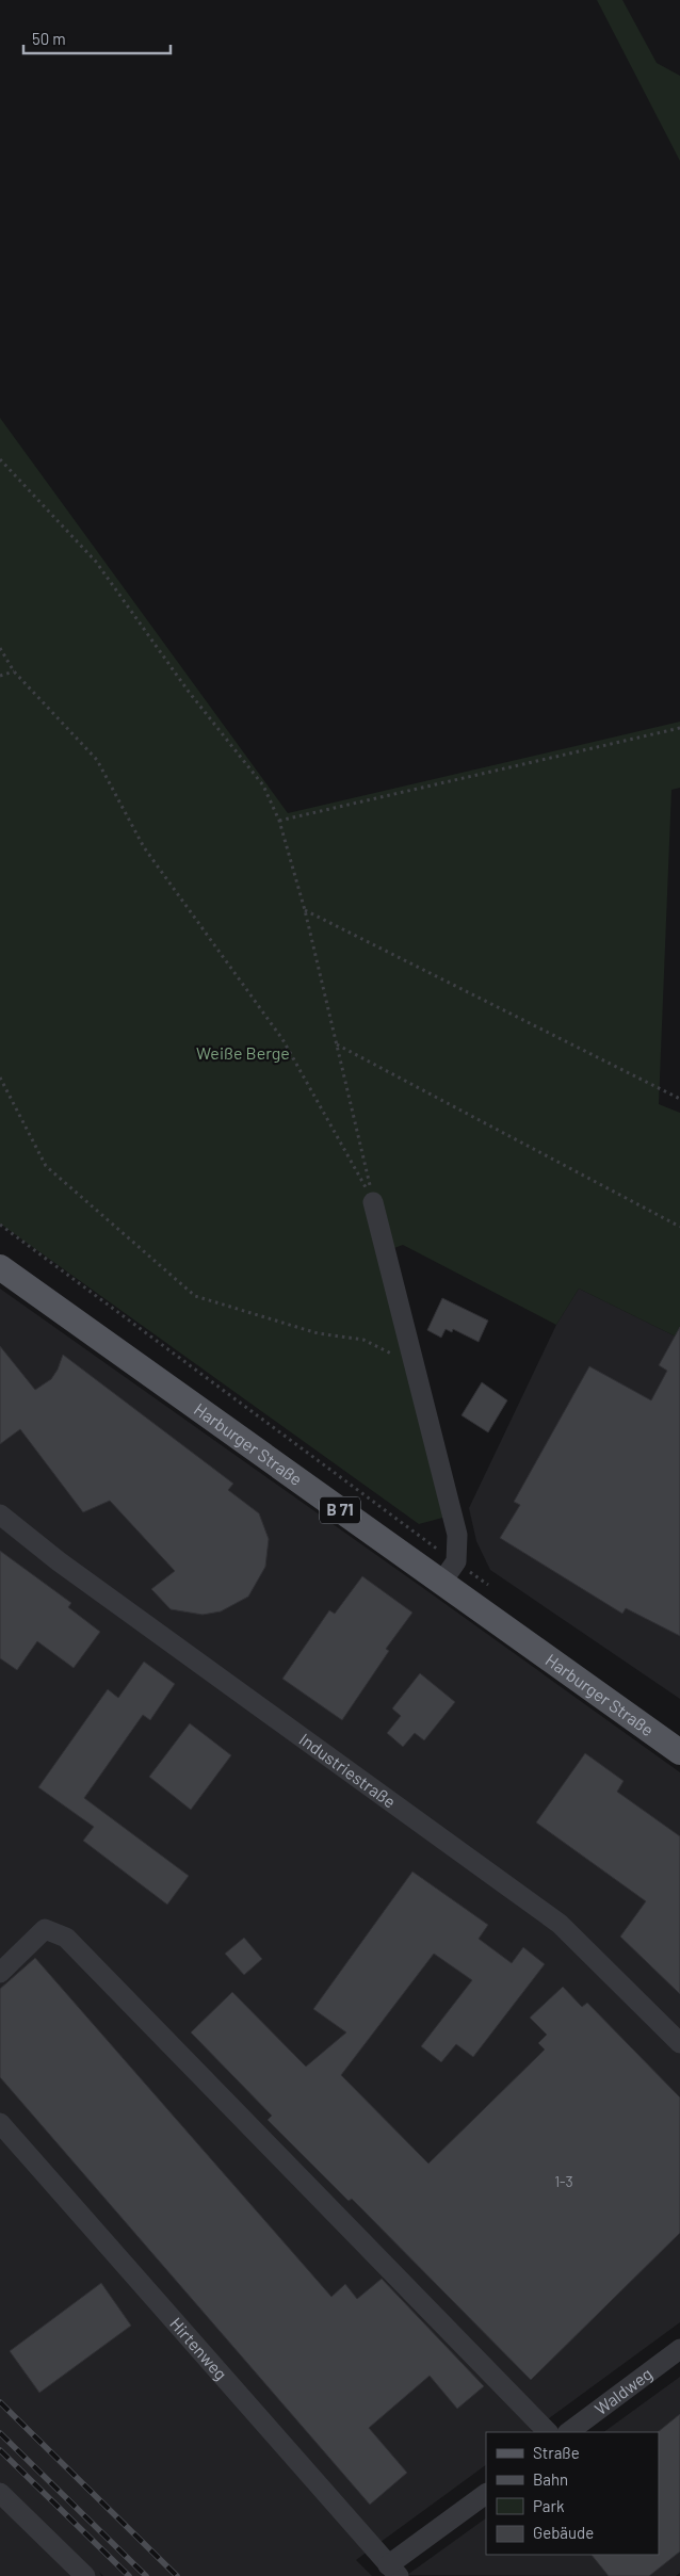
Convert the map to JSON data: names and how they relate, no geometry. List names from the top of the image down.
{
  "streets": {
    "main road": ["Harburger Straße", "B 71"],
    "street": ["Industriestraße", "Hirtenweg", "Waldweg"]
  },
  "parks": ["Weiße Berge"],
  "house_numbers": ["1-3"],
  "legend": [
    "Straße",
    "Bahn",
    "Park",
    "Gebäude"
  ],
  "scale_bar": "50 m"
}
